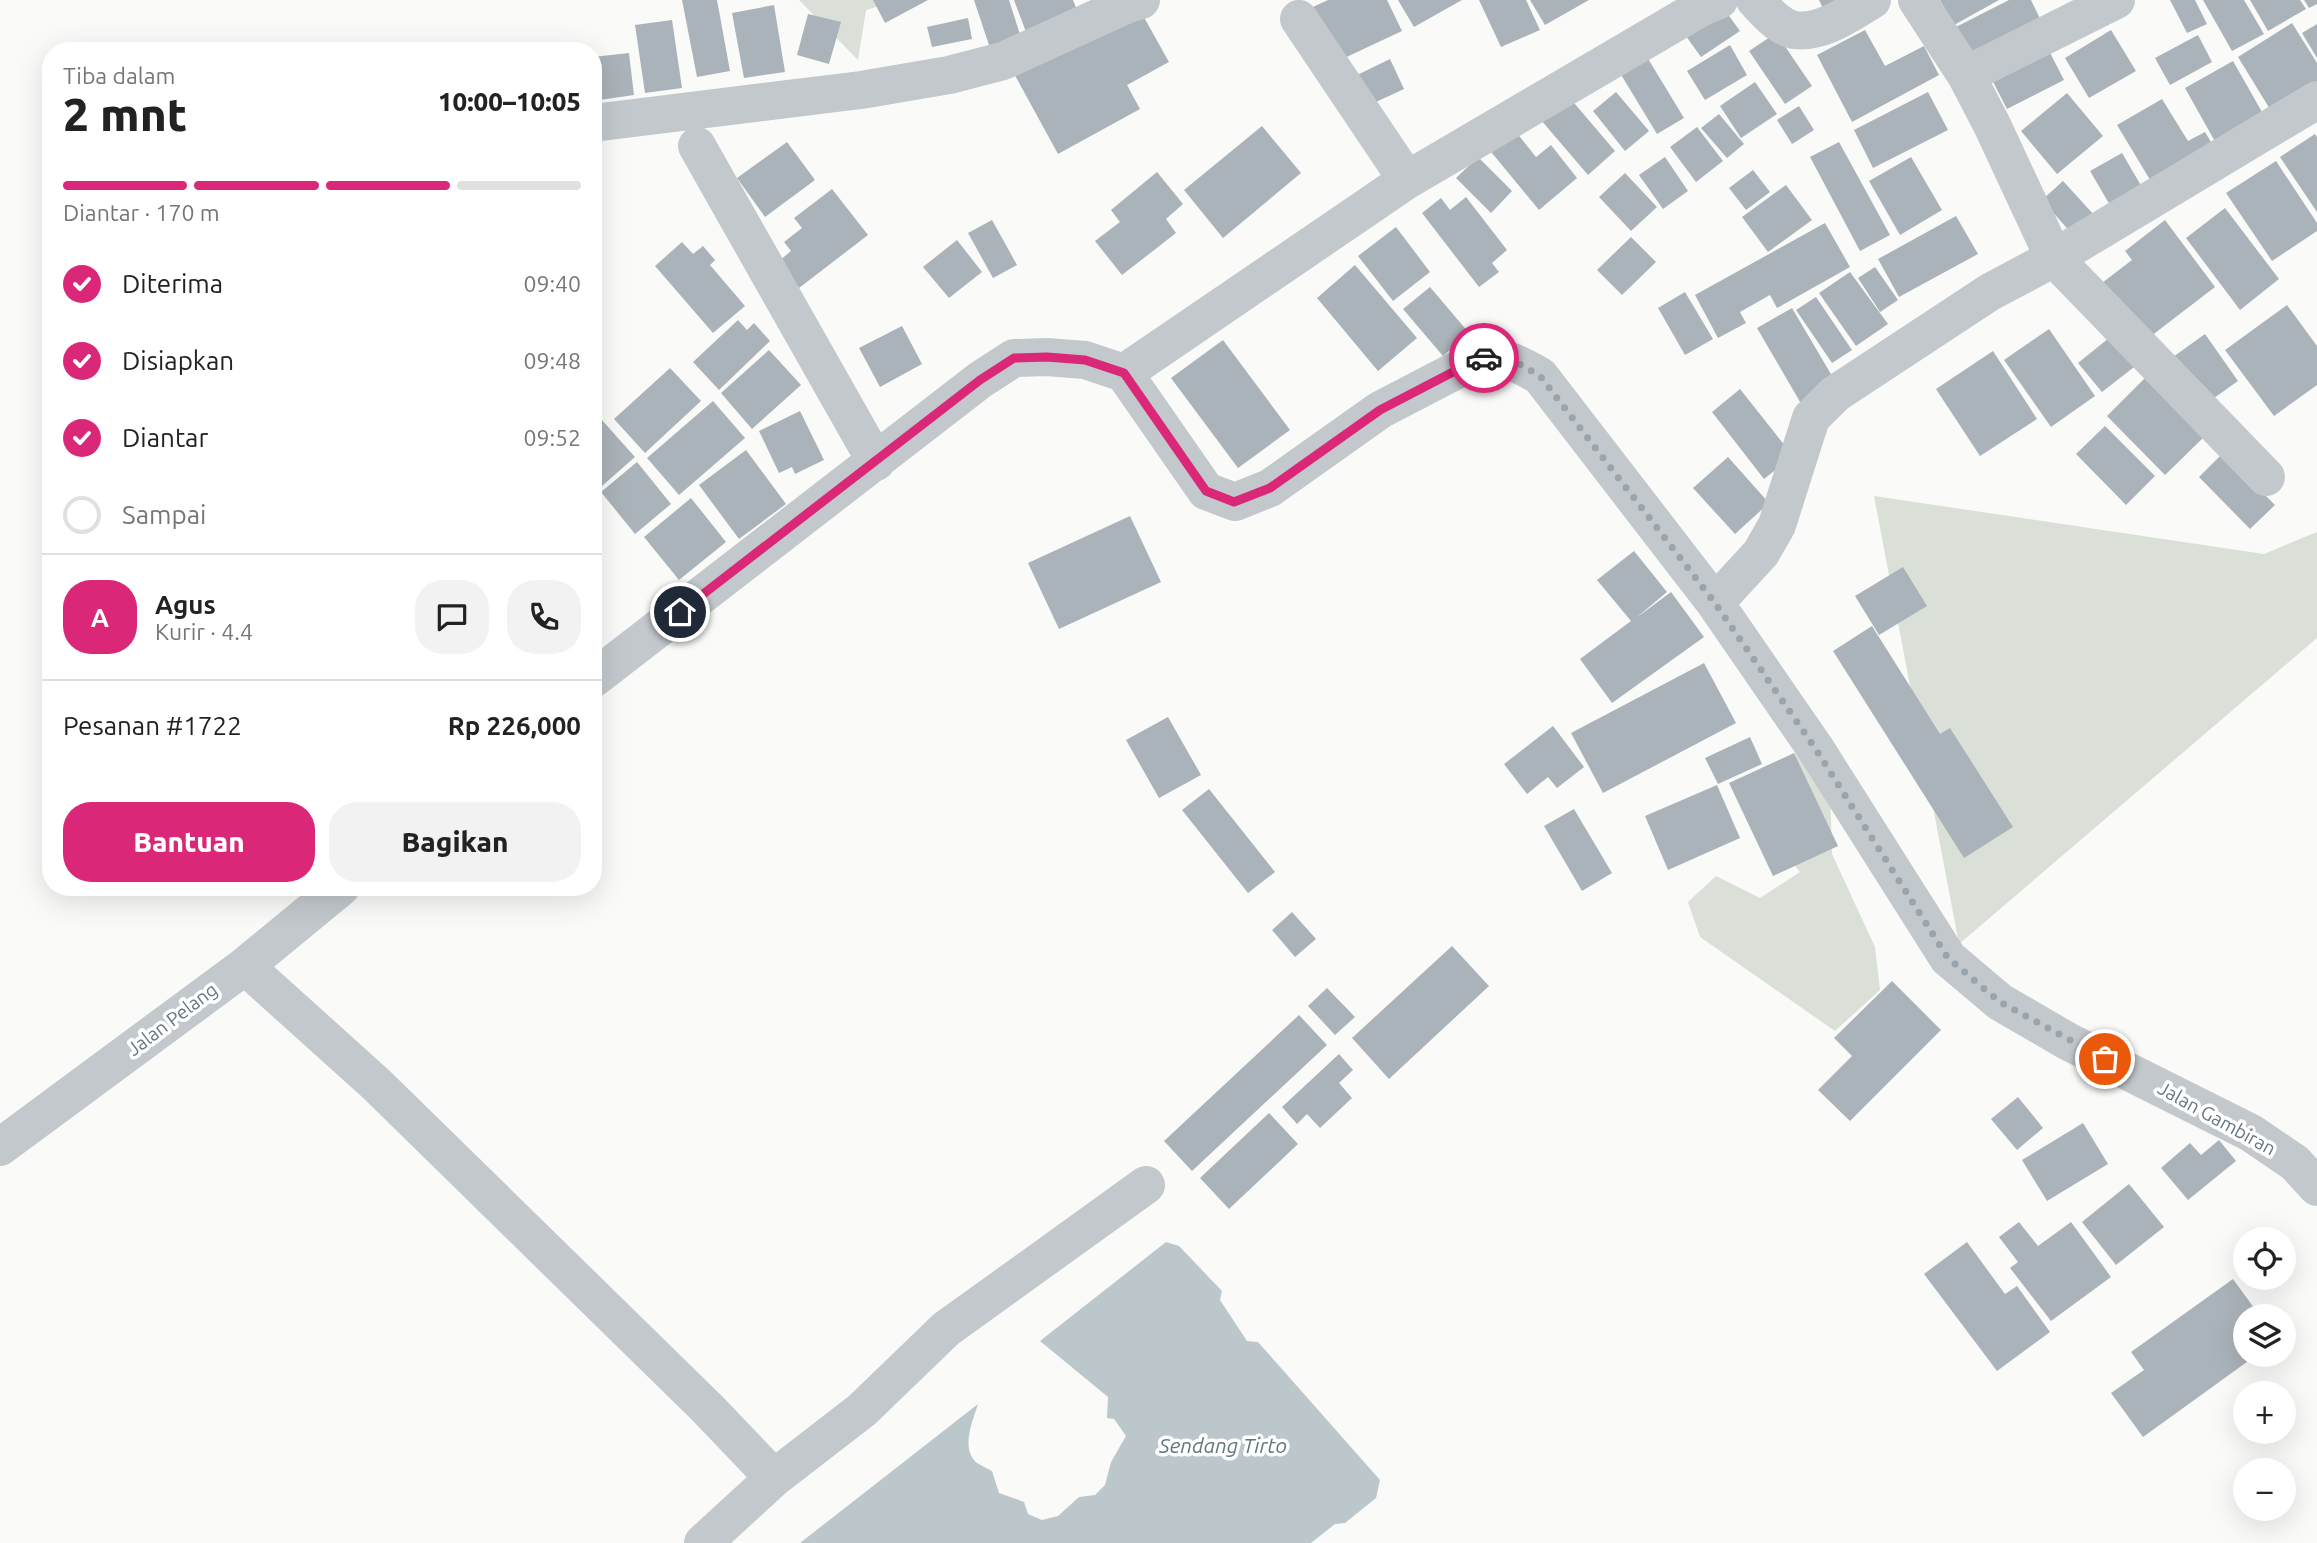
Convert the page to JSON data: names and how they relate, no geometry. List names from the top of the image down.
{
  "streets": {
    "street": ["Jalan Pelang", "Jalan Gambiran"]
  },
  "water": ["Sendang Tirto"],
  "page": {
    "heading": ["2 mnt", "Tiba dalam", "10:00–10:05"],
    "panel": [
      "Agus",
      "Kurir · 4.4",
      "Pesanan #1722",
      "Rp 226,000"
    ],
    "bar": "Diantar · 170 m",
    "list": [
      ["Diterima", "09:40"],
      ["Disiapkan", "09:48"],
      ["Diantar", "09:52"],
      "Sampai"
    ],
    "round": "A",
    "buttons": ["Bantuan", "Bagikan"],
    "map_buttons": ["+", "−"]
  }
}
